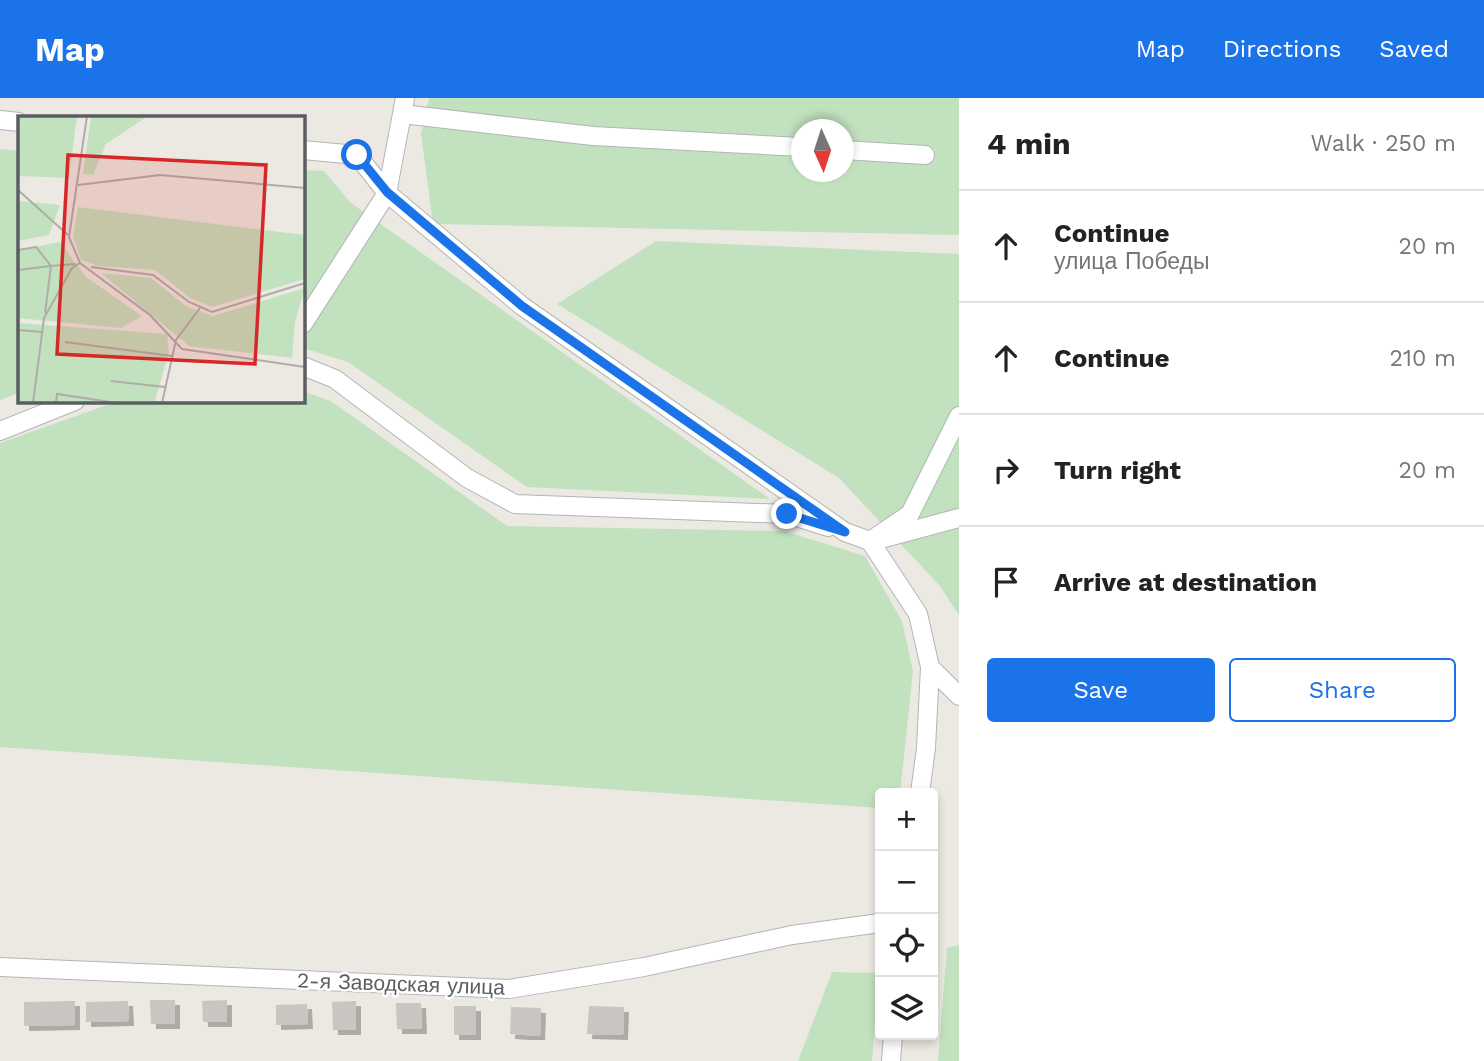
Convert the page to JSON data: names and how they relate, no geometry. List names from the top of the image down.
{
  "streets": {
    "street": ["2-я Заводская улица"]
  },
  "north": "bottom",
  "page": {
    "header": "Map",
    "nav": ["Map", "Directions", "Saved"],
    "heading": ["4 min", "Walk · 250 m"],
    "list": [
      ["Continue", "улица Победы", "20 m"],
      ["Continue", "210 m"],
      ["Turn right", "20 m"],
      "Arrive at destination"
    ],
    "buttons": ["Save", "Share"],
    "map_buttons": ["+", "−"]
  }
}
